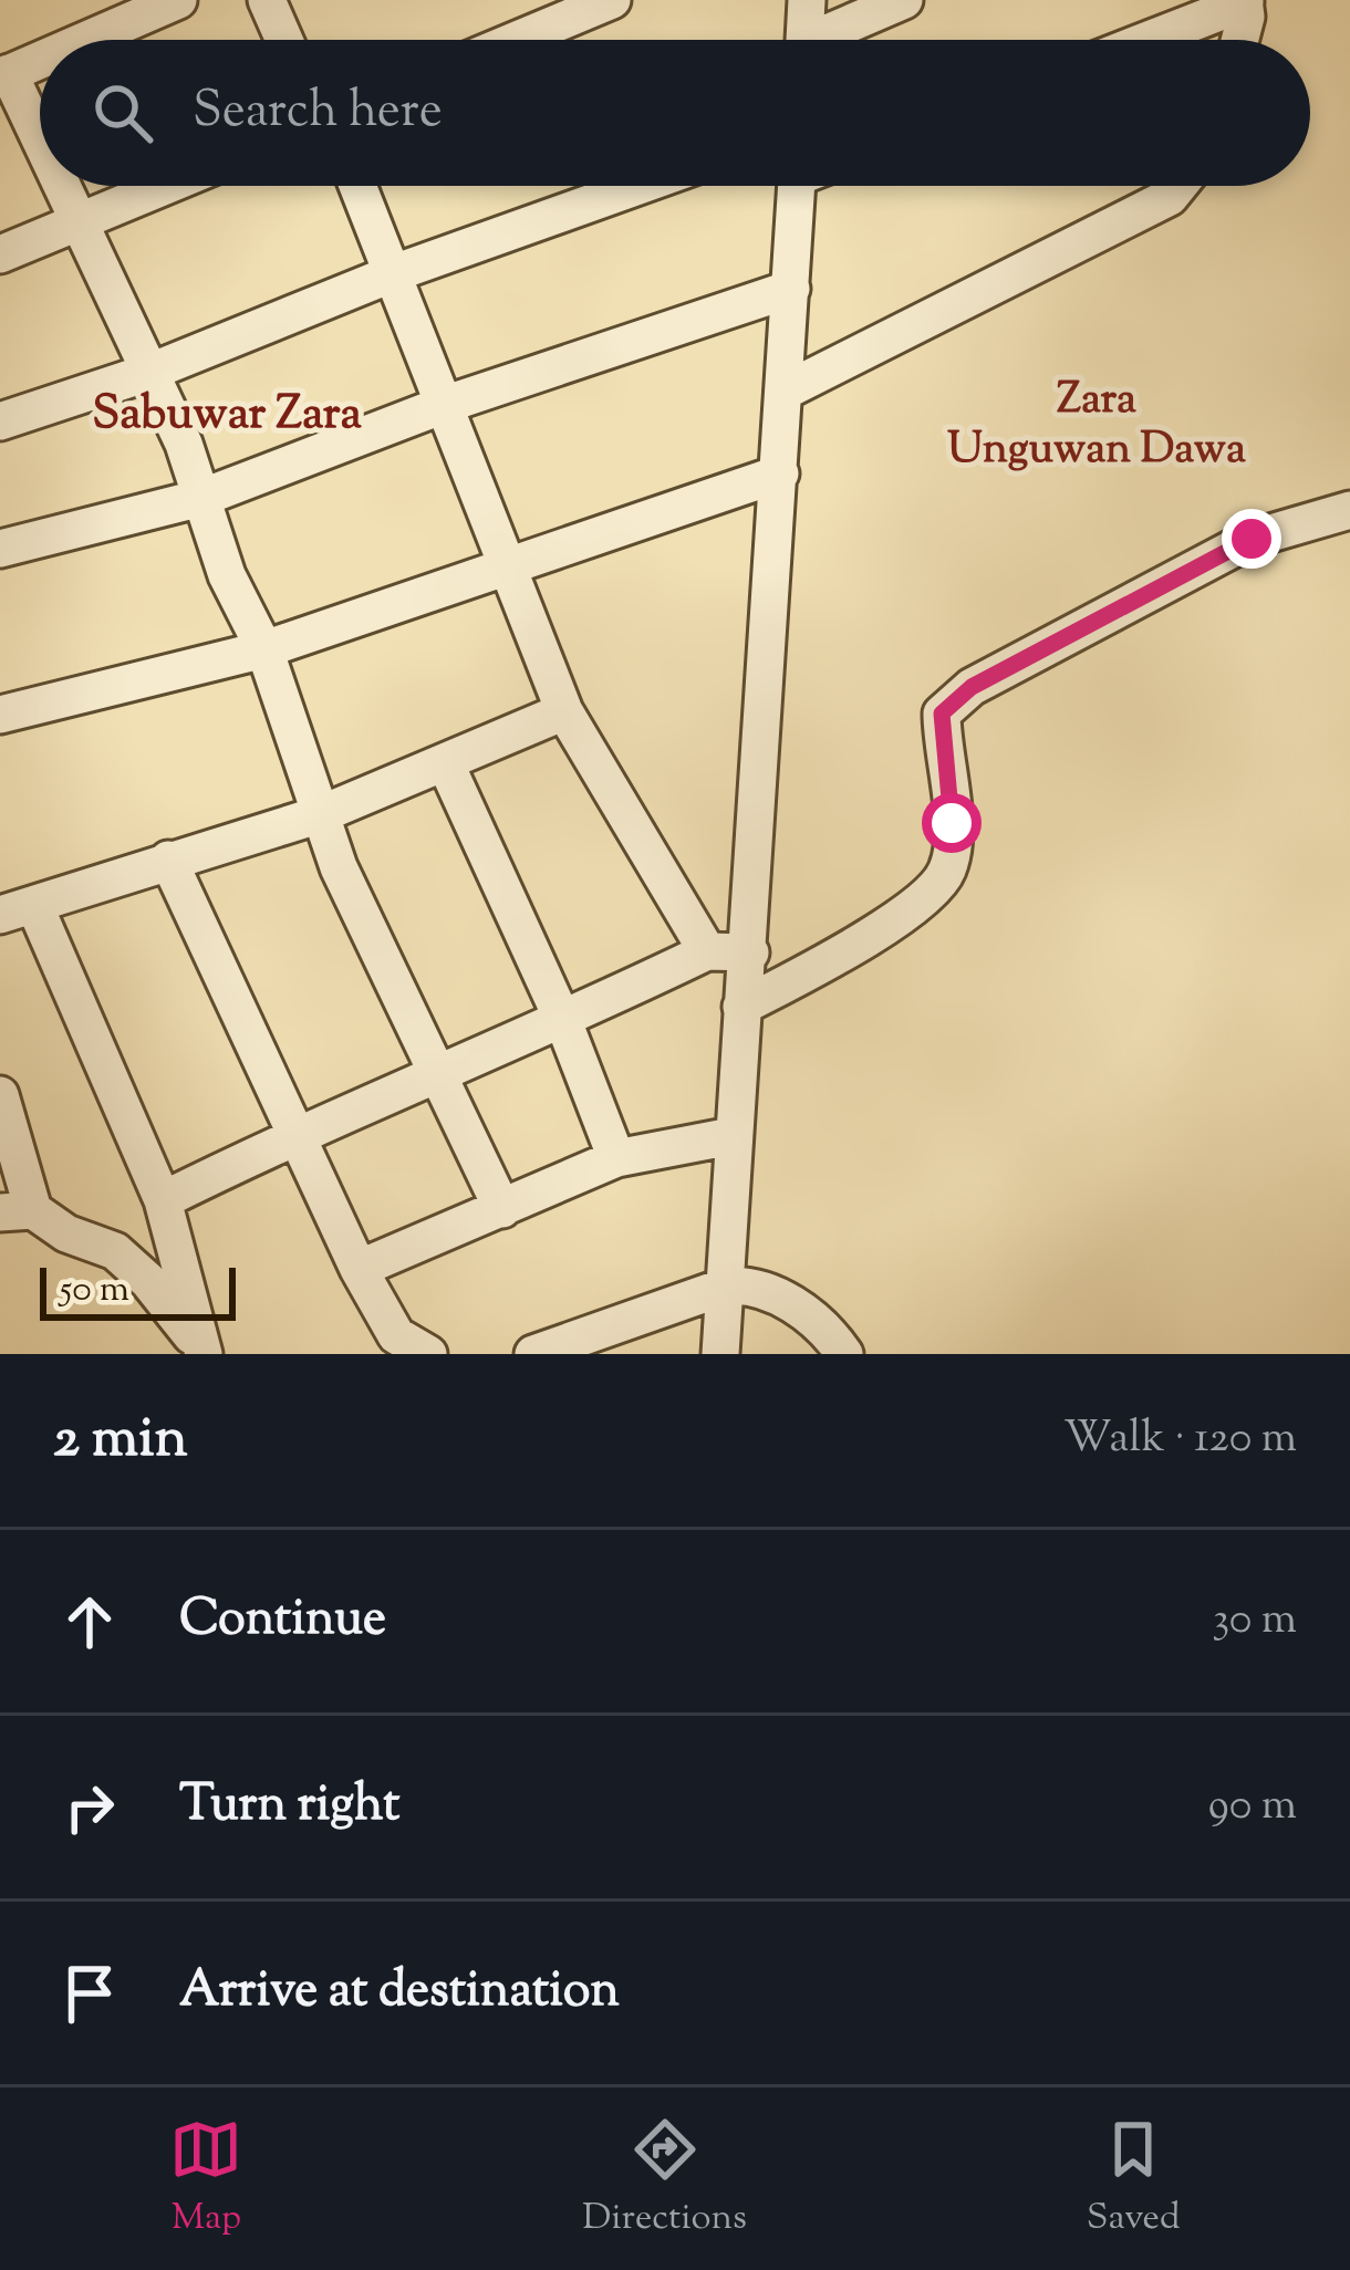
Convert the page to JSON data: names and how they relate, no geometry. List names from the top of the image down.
{
  "districts": ["Zara Unguwan Dawa", "Sabuwar Zara"],
  "scale_bar": "50 m",
  "page": {
    "search": "Search here",
    "scale": "50 m",
    "heading": ["2 min", "Walk · 120 m"],
    "list": [
      ["Continue", "30 m"],
      ["Turn right", "90 m"],
      "Arrive at destination"
    ],
    "nav": ["Map", "Directions", "Saved"]
  }
}
